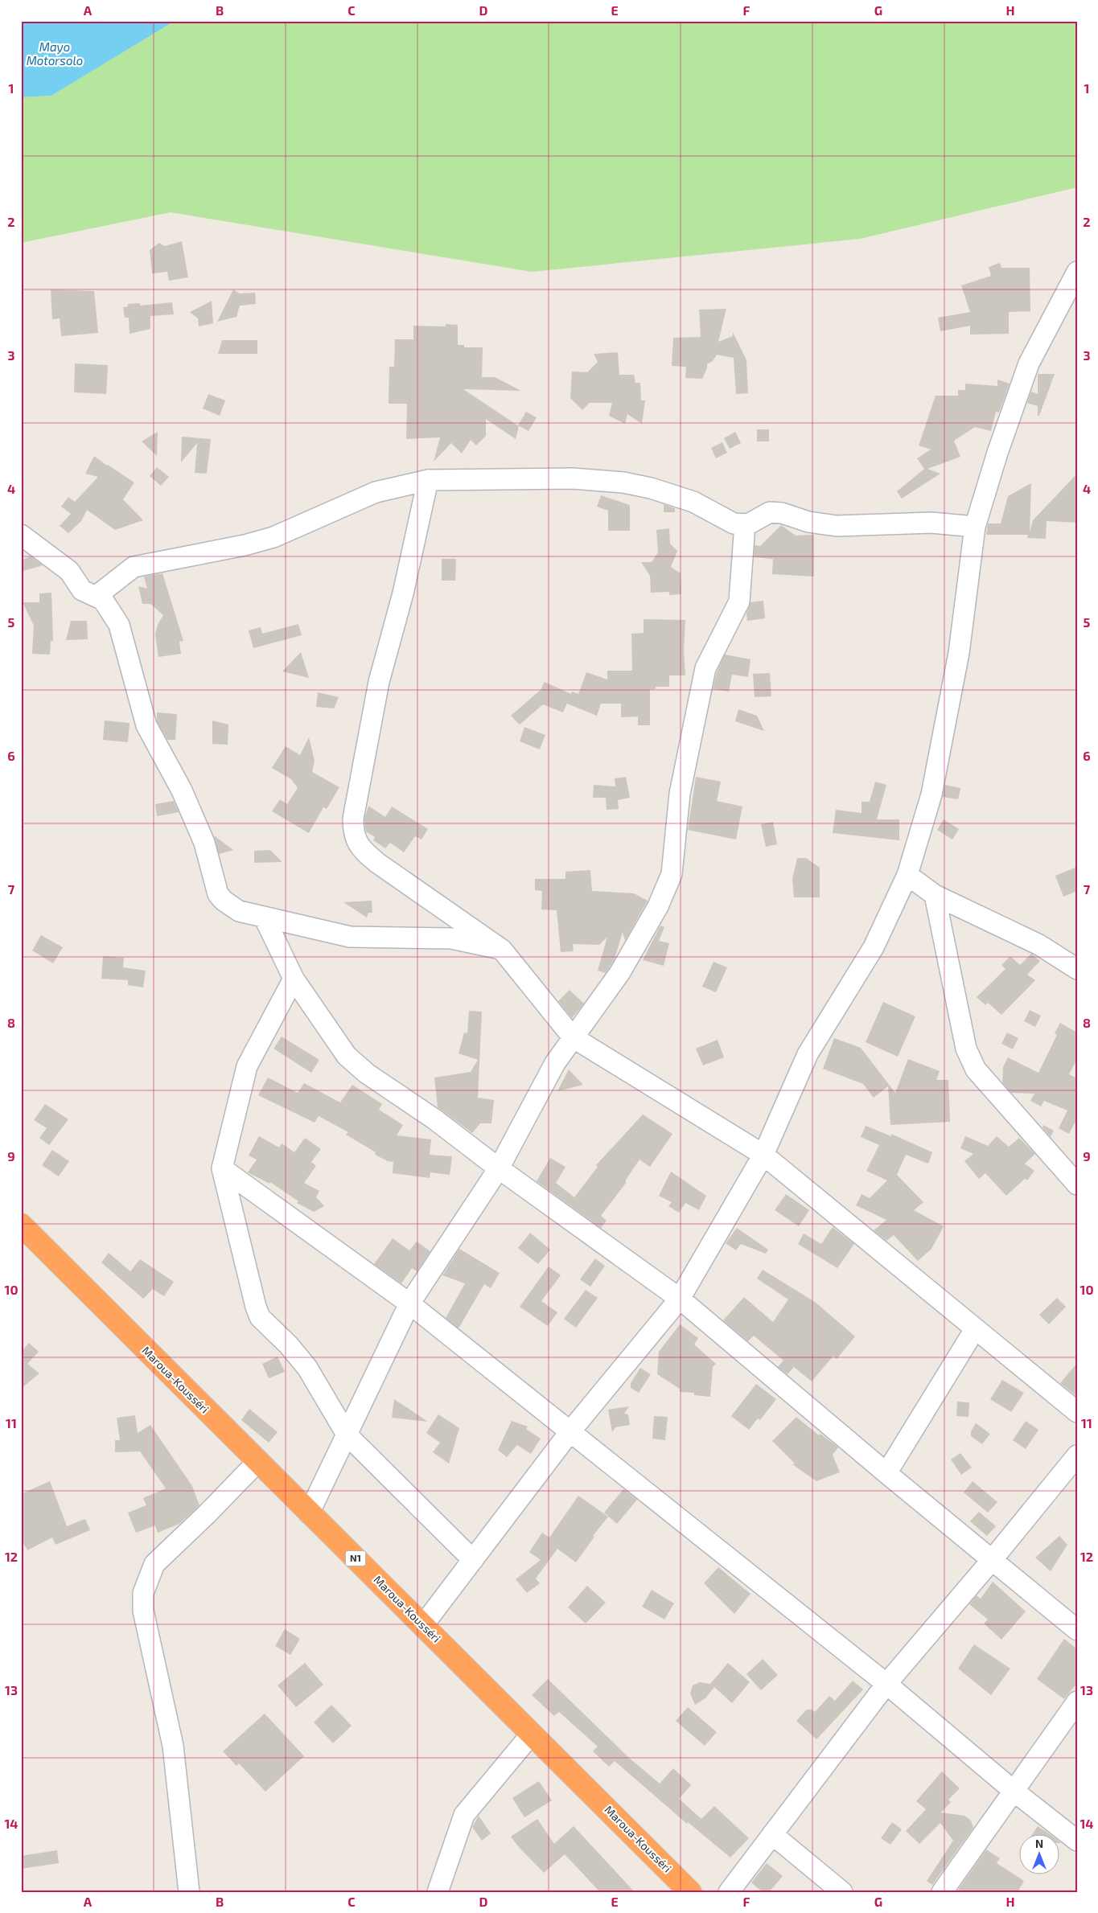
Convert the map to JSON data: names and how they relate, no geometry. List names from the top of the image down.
{
  "streets": {
    "highway": ["Maroua-Kousséri", "N1"]
  },
  "water": ["Mayo Motorsolo"],
  "north": "top",
  "grid": {
    "columns": [
      "A",
      "B",
      "C",
      "D",
      "E",
      "F",
      "G",
      "H"
    ],
    "rows": [
      "1",
      "2",
      "3",
      "4",
      "5",
      "6",
      "7",
      "8",
      "9",
      "10",
      "11",
      "12",
      "13",
      "14"
    ]
  }
}
